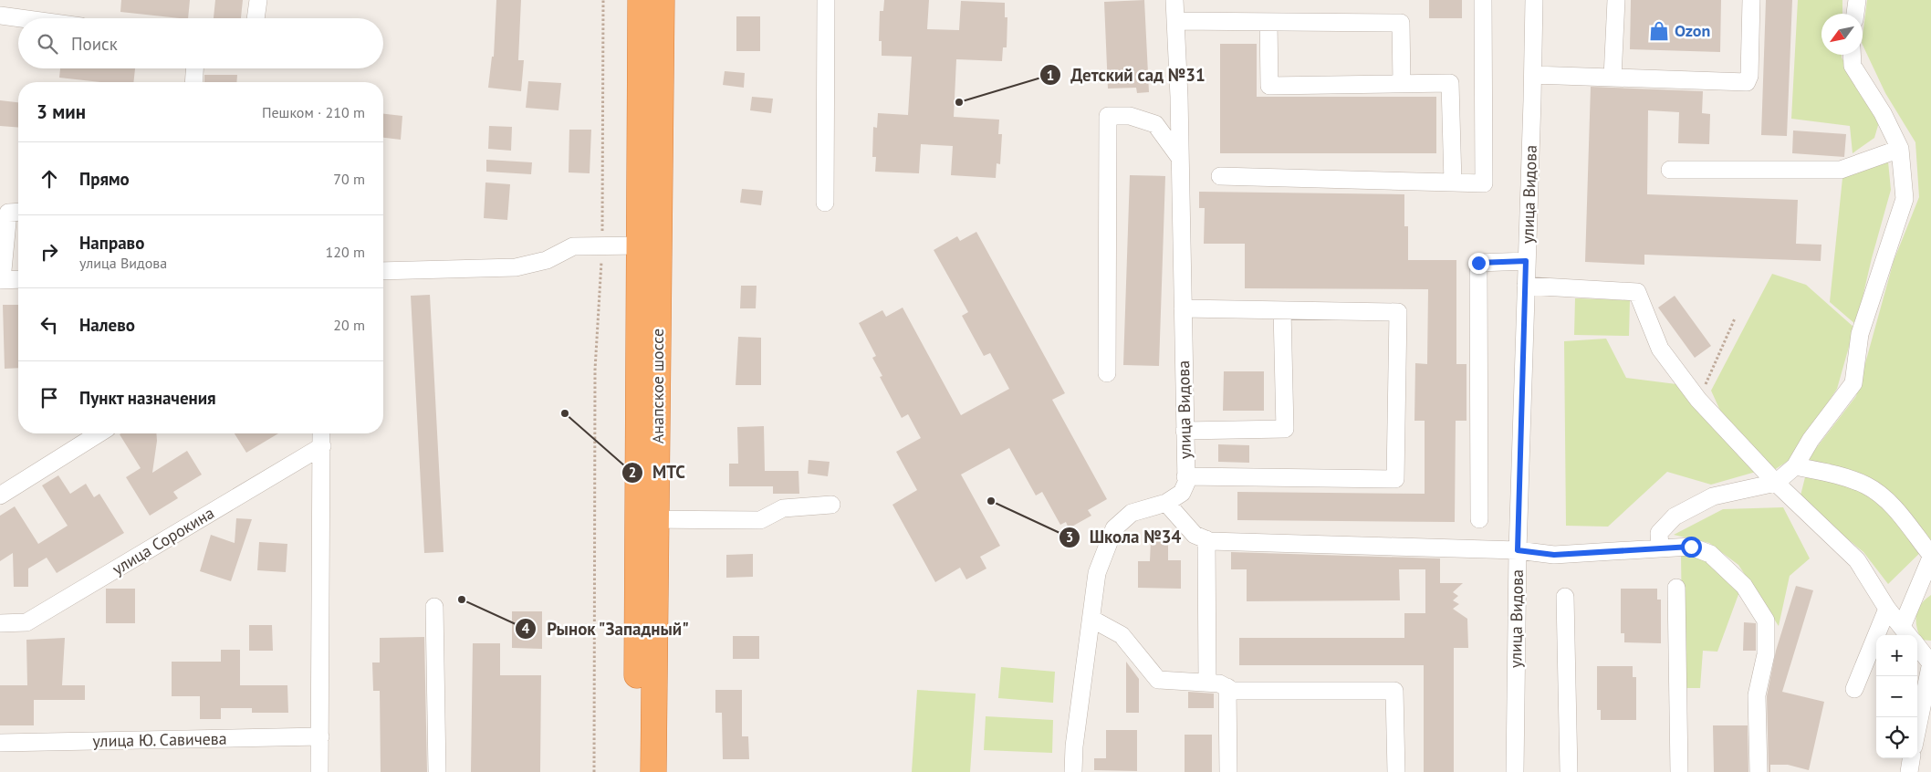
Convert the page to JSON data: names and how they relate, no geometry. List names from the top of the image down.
{
  "streets": {
    "highway": ["Анапское шоссе"],
    "street": ["улица Видова", "улица Сорокина", "улица Ю. Савичева"]
  },
  "places": {
    "shop": ["Ozon"],
    "other": [
      "Детский сад №31",
      "МТС",
      "Школа №34",
      "Рынок \"Западный\""
    ]
  },
  "north": "bottom left",
  "page": {
    "search": "Поиск",
    "heading": ["3 мин", "Пешком · 210 m"],
    "list": [
      ["Прямо", "70 m"],
      ["Направо", "улица Видова", "120 m"],
      ["Налево", "20 m"],
      "Пункт назначения"
    ],
    "map_buttons": ["+", "−"]
  }
}
